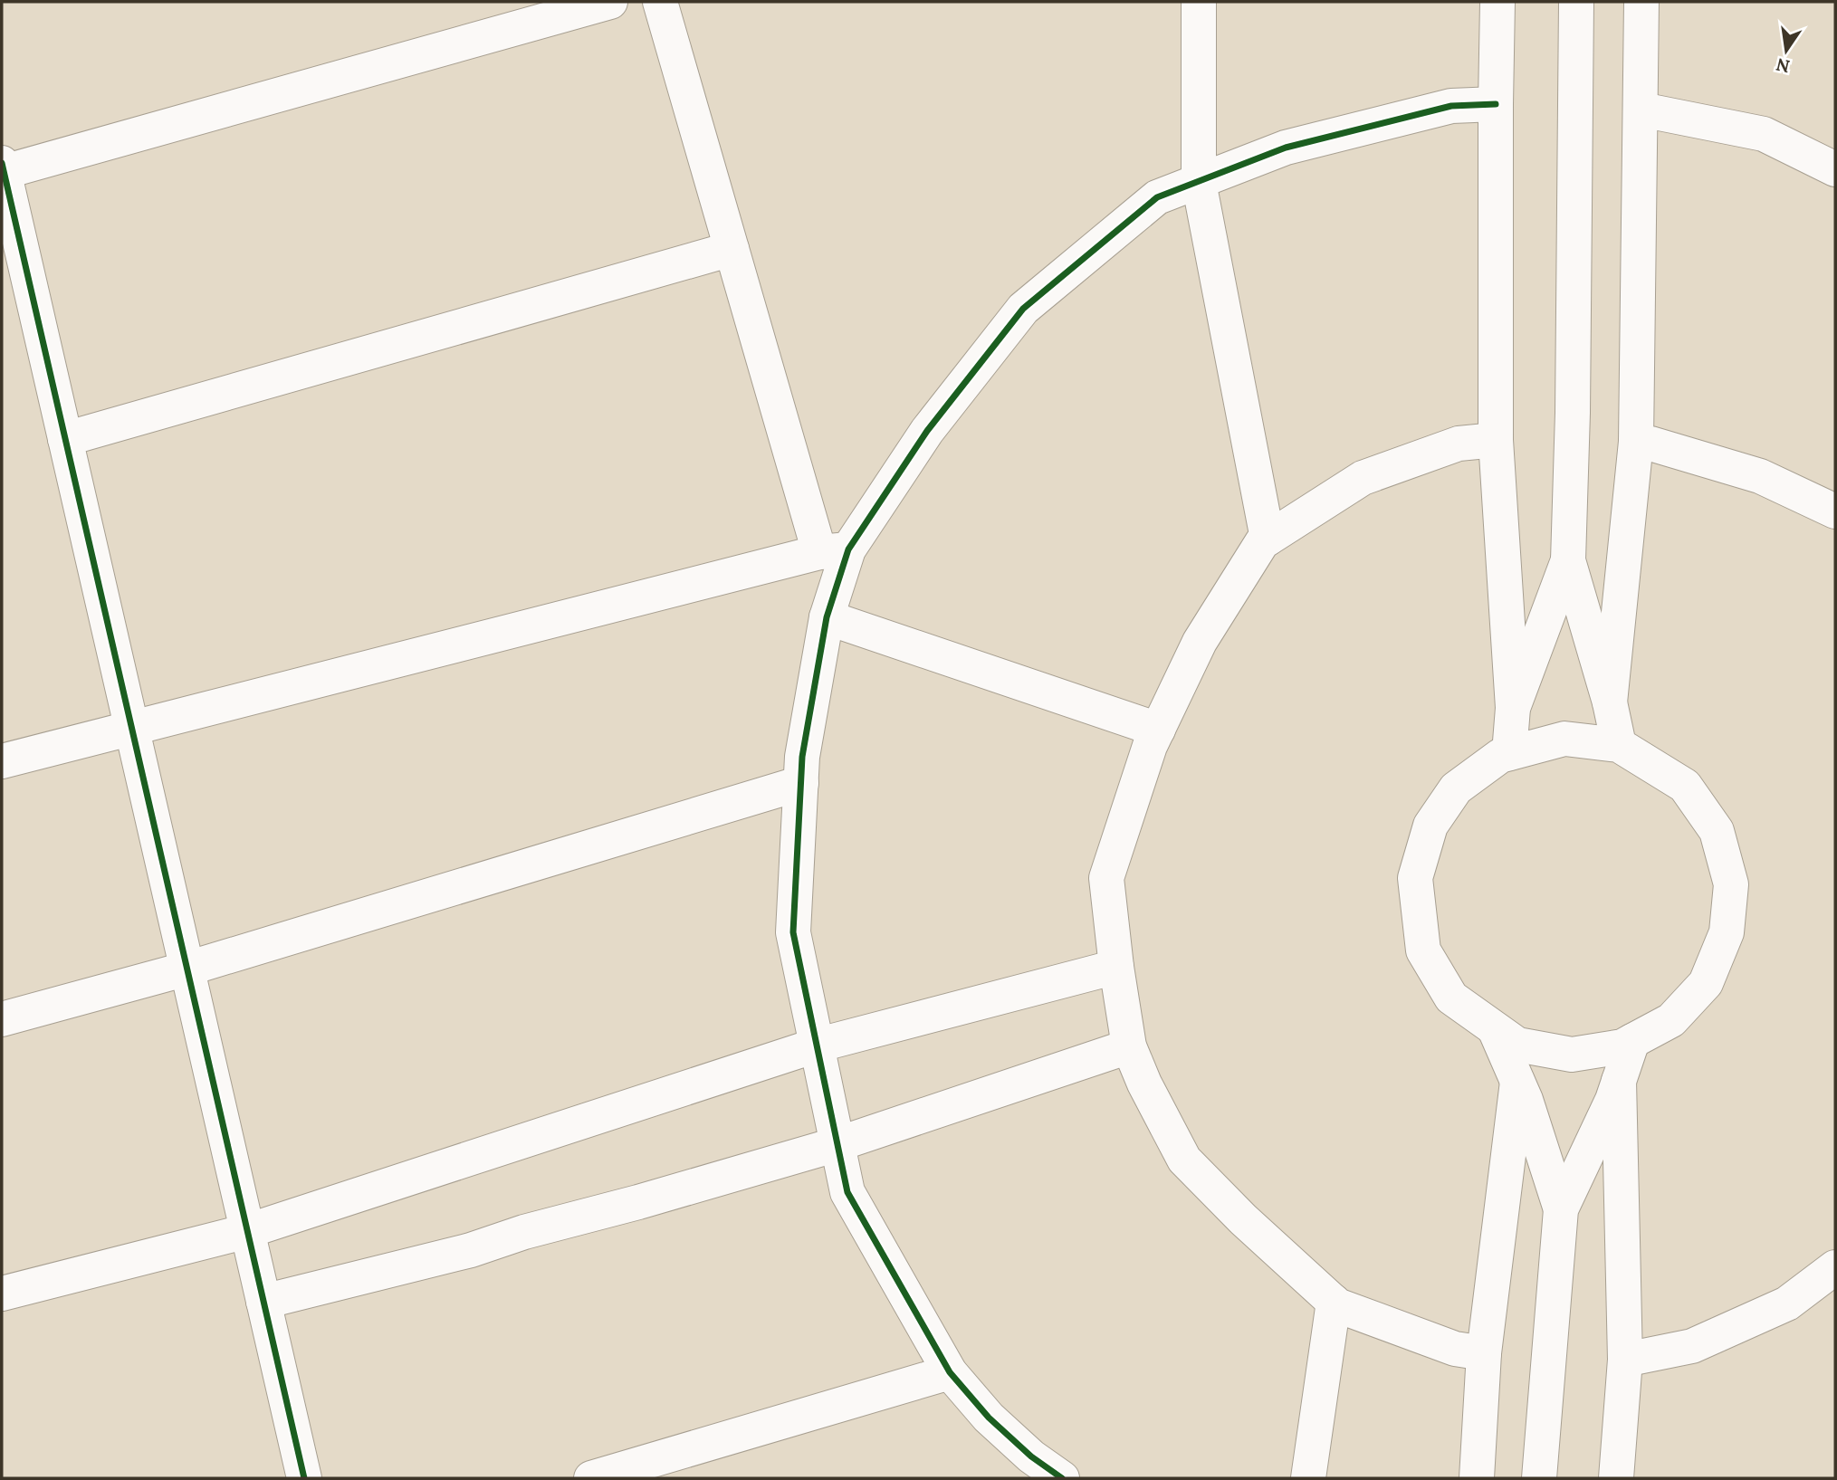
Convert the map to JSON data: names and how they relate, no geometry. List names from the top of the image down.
{
  "north": "bottom"
}
